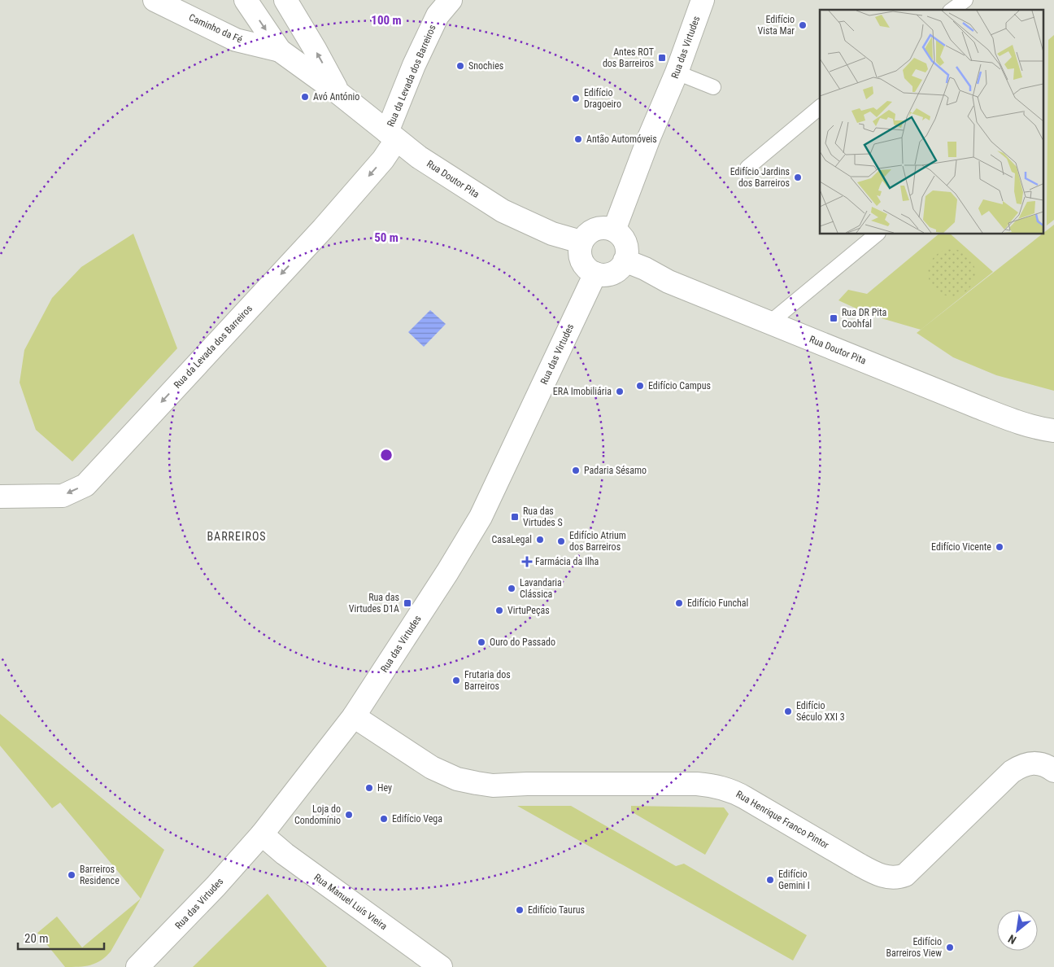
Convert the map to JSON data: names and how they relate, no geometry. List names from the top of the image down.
{
  "streets": {
    "street": [
      "Caminho da Fé",
      "Rua das Virtudes",
      "Rua da Levada dos Barreiros",
      "Rua Doutor Pita",
      "Rua Henrique Franco Pintor",
      "Rua Manuel Luís Vieira"
    ]
  },
  "crossings": [
    ["Caminho da Fé", "Rua Doutor Pita"],
    ["Rua das Virtudes", "Rua Doutor Pita"],
    ["Rua das Virtudes", "Rua Henrique Franco Pintor"],
    ["Rua das Virtudes", "Rua Manuel Luís Vieira"],
    ["Rua da Levada dos Barreiros", "Rua Doutor Pita"]
  ],
  "one_way": ["Rua da Levada dos Barreiros"],
  "districts": ["BARREIROS"],
  "places": {
    "other": [
      "Edifício Vista Mar",
      "Snochies",
      "Avó António",
      "Edifício Dragoeiro",
      "Antão Automóveis",
      "Edifício Jardins dos Barreiros",
      "Edifício Campus",
      "ERA Imobiliária",
      "Padaria Sésamo",
      "CasaLegal",
      "Edifício Atrium dos Barreiros",
      "Edifício Vicente",
      "Lavandaria Clássica",
      "Edifício Funchal",
      "VirtuPeças",
      "Ouro do Passado",
      "Frutaria dos Barreiros",
      "Edifício Século XXI 3",
      "Hey",
      "Loja do Condomínio",
      "Edifício Vega",
      "Barreiros Residence",
      "Edifício Gemini I",
      "Edifício Taurus",
      "Edifício Barreiros View"
    ],
    "transit": [
      "Antes ROT dos Barreiros",
      "Rua DR Pita Coohfal",
      "Rua das Virtudes S",
      "Rua das Virtudes D1A"
    ],
    "health": ["Farmácia da Ilha"]
  },
  "scale_bar": "20 m",
  "north": "bottom left",
  "rings": ["100 m", "50 m"]
}
